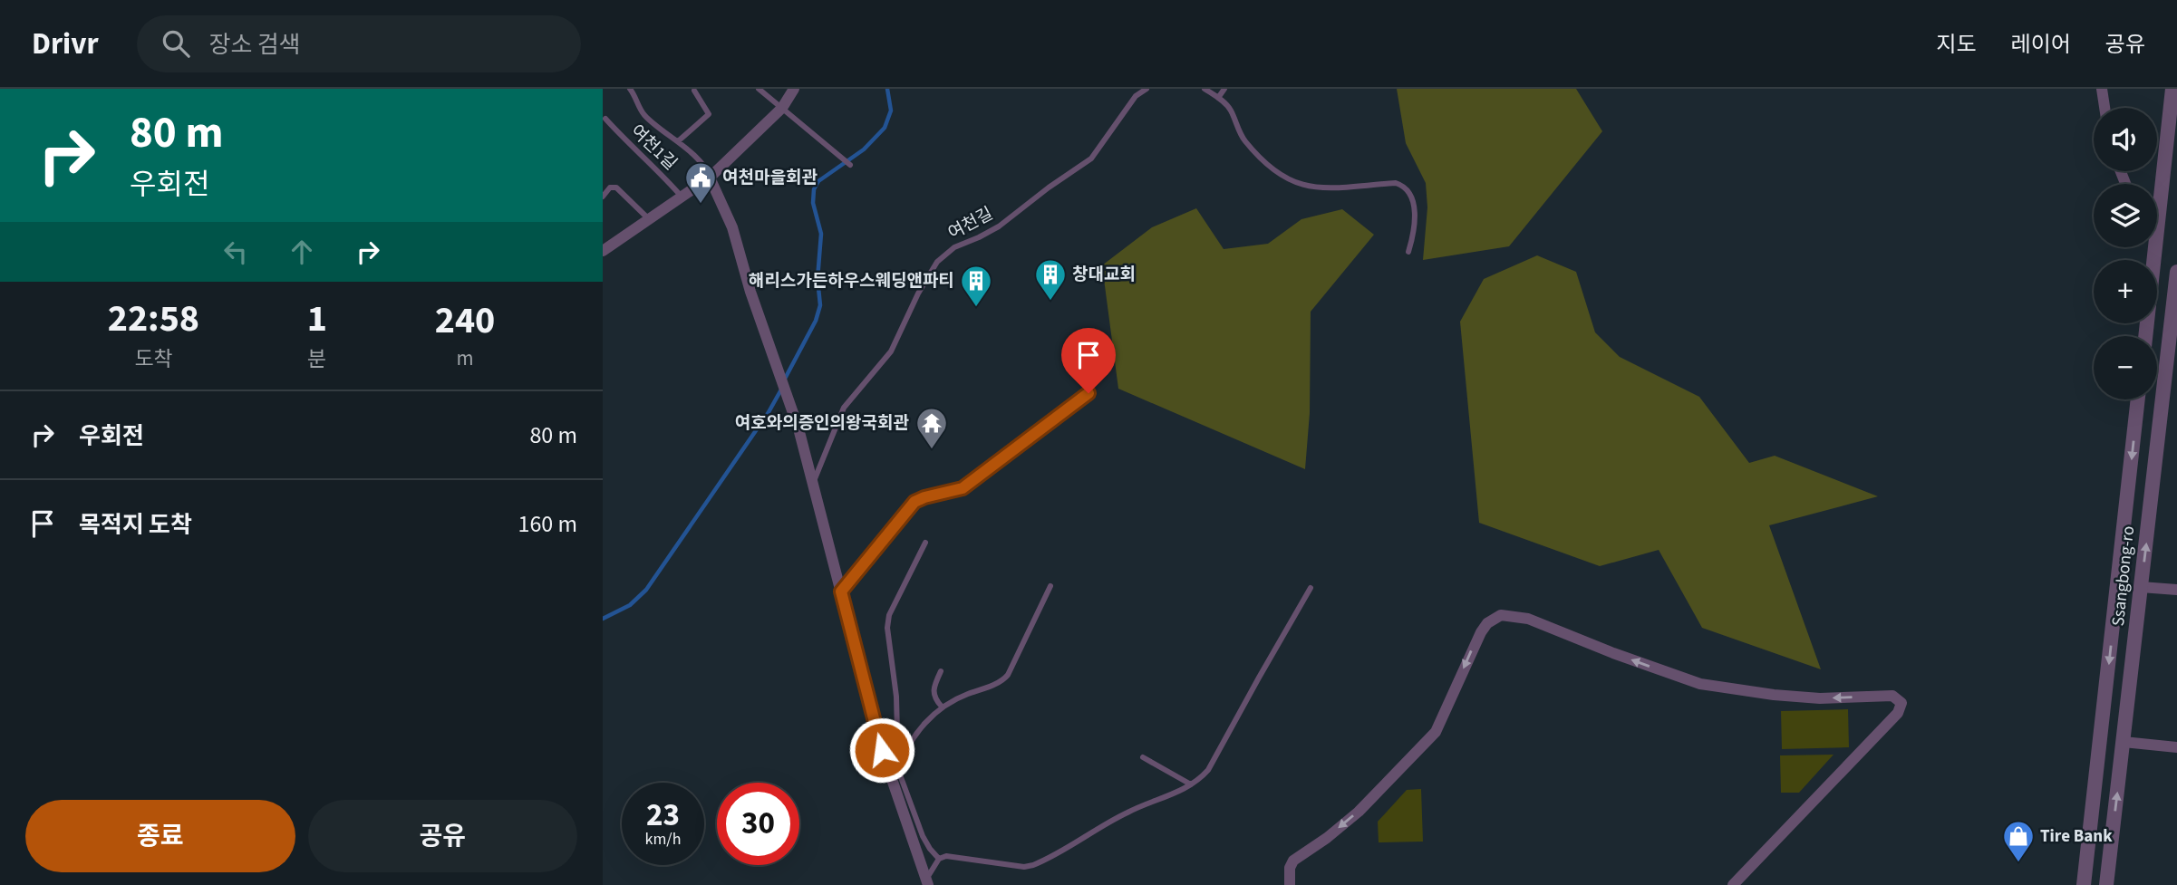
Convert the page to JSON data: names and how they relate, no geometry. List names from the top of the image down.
{
  "streets": {
    "street": ["Ssangbong-ro"],
    "lane": ["여천1길", "여천길"]
  },
  "places": {
    "public building": ["여천마을회관"],
    "building": ["창대교회", "해리스가든하우스웨딩앤파티"],
    "temple": ["여호와의증인의왕국회관"],
    "shop": ["Tire Bank"]
  },
  "page": {
    "header": "Drivr",
    "search": "장소 검색",
    "nav": ["지도", "레이어", "공유"],
    "turn": ["80 m", "우회전"],
    "map_buttons": ["+", "−"],
    "eta": [
      "22:58",
      "도착",
      "1",
      "분",
      "240",
      "m"
    ],
    "list": [
      {
        "name": "우회전",
        "value": "80 m"
      },
      {
        "name": "목적지 도착",
        "value": "160 m"
      }
    ],
    "speed": "23 km/h",
    "limit": "30",
    "buttons": ["종료", "공유"]
  }
}
